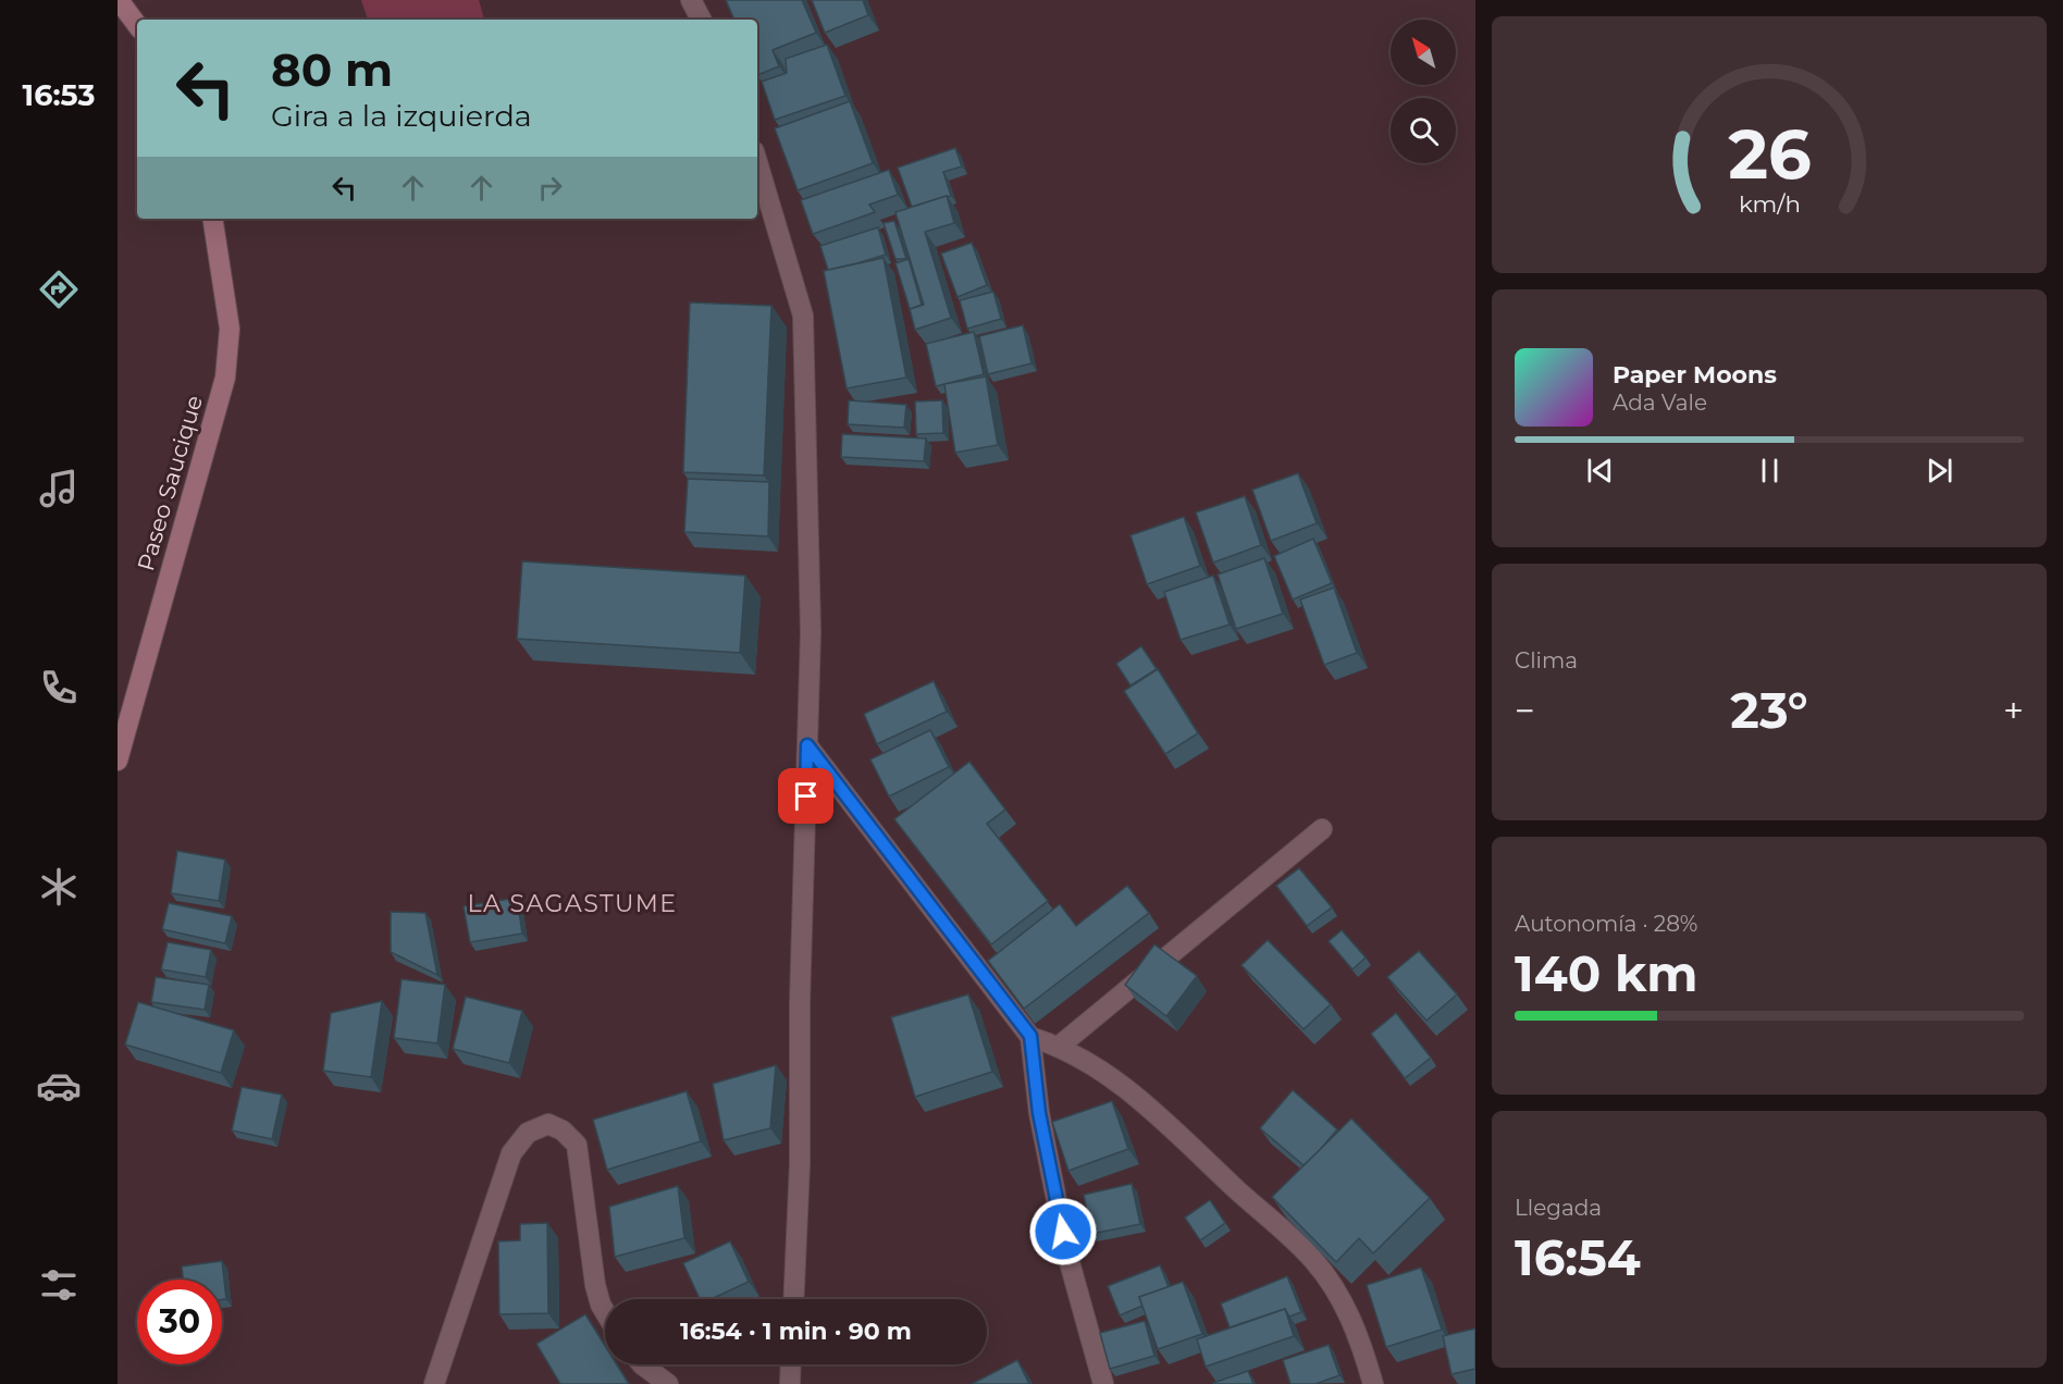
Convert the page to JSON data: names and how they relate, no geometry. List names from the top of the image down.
{
  "streets": {
    "street": ["Paseo Saucique"]
  },
  "districts": ["LA SAGASTUME"],
  "north": "top left",
  "page": {
    "tabs": "16:53",
    "turn": ["80 m", "Gira a la izquierda"],
    "song": ["Paper Moons", "Ada Vale"],
    "tile": [
      "Clima",
      ["Autonomía · 28%", "140 km"],
      ["Llegada", "16:54"]
    ],
    "heat": ["−", "23°", "+"],
    "limit": "30",
    "trip": "16:54 · 1 min · 90 m",
    "gauge": ["26", "km/h"]
  }
}
